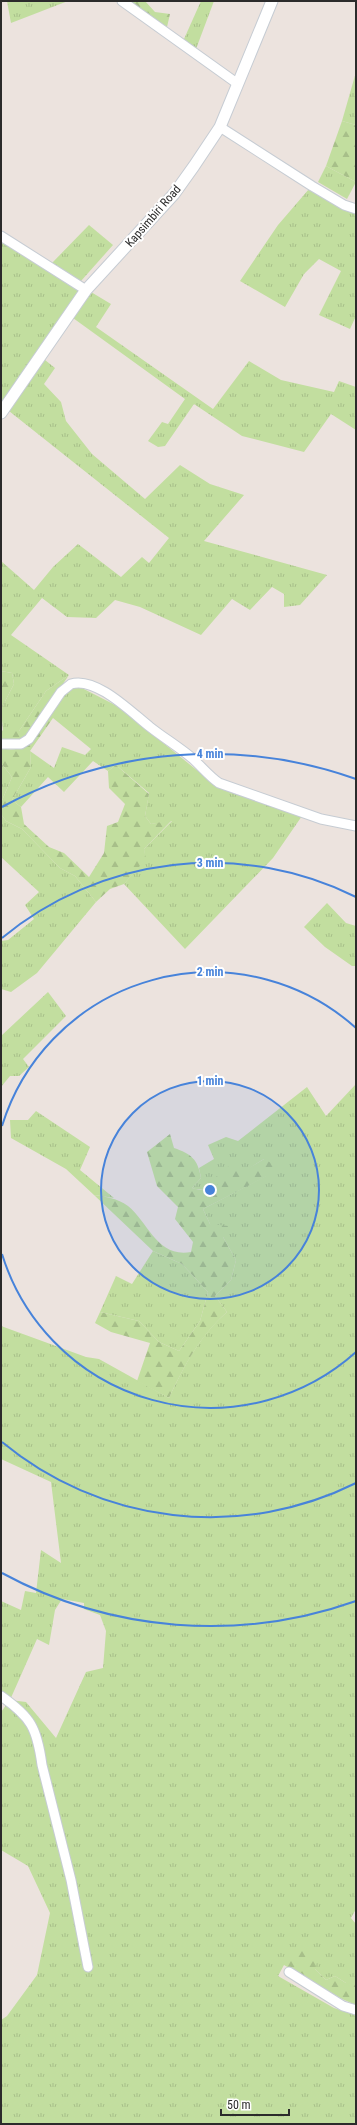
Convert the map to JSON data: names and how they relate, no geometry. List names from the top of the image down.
{
  "streets": {
    "street": ["Kapsimbiri Road"]
  },
  "scale_bar": "50 m",
  "rings": [
    "4 min",
    "3 min",
    "2 min",
    "1 min"
  ]
}
